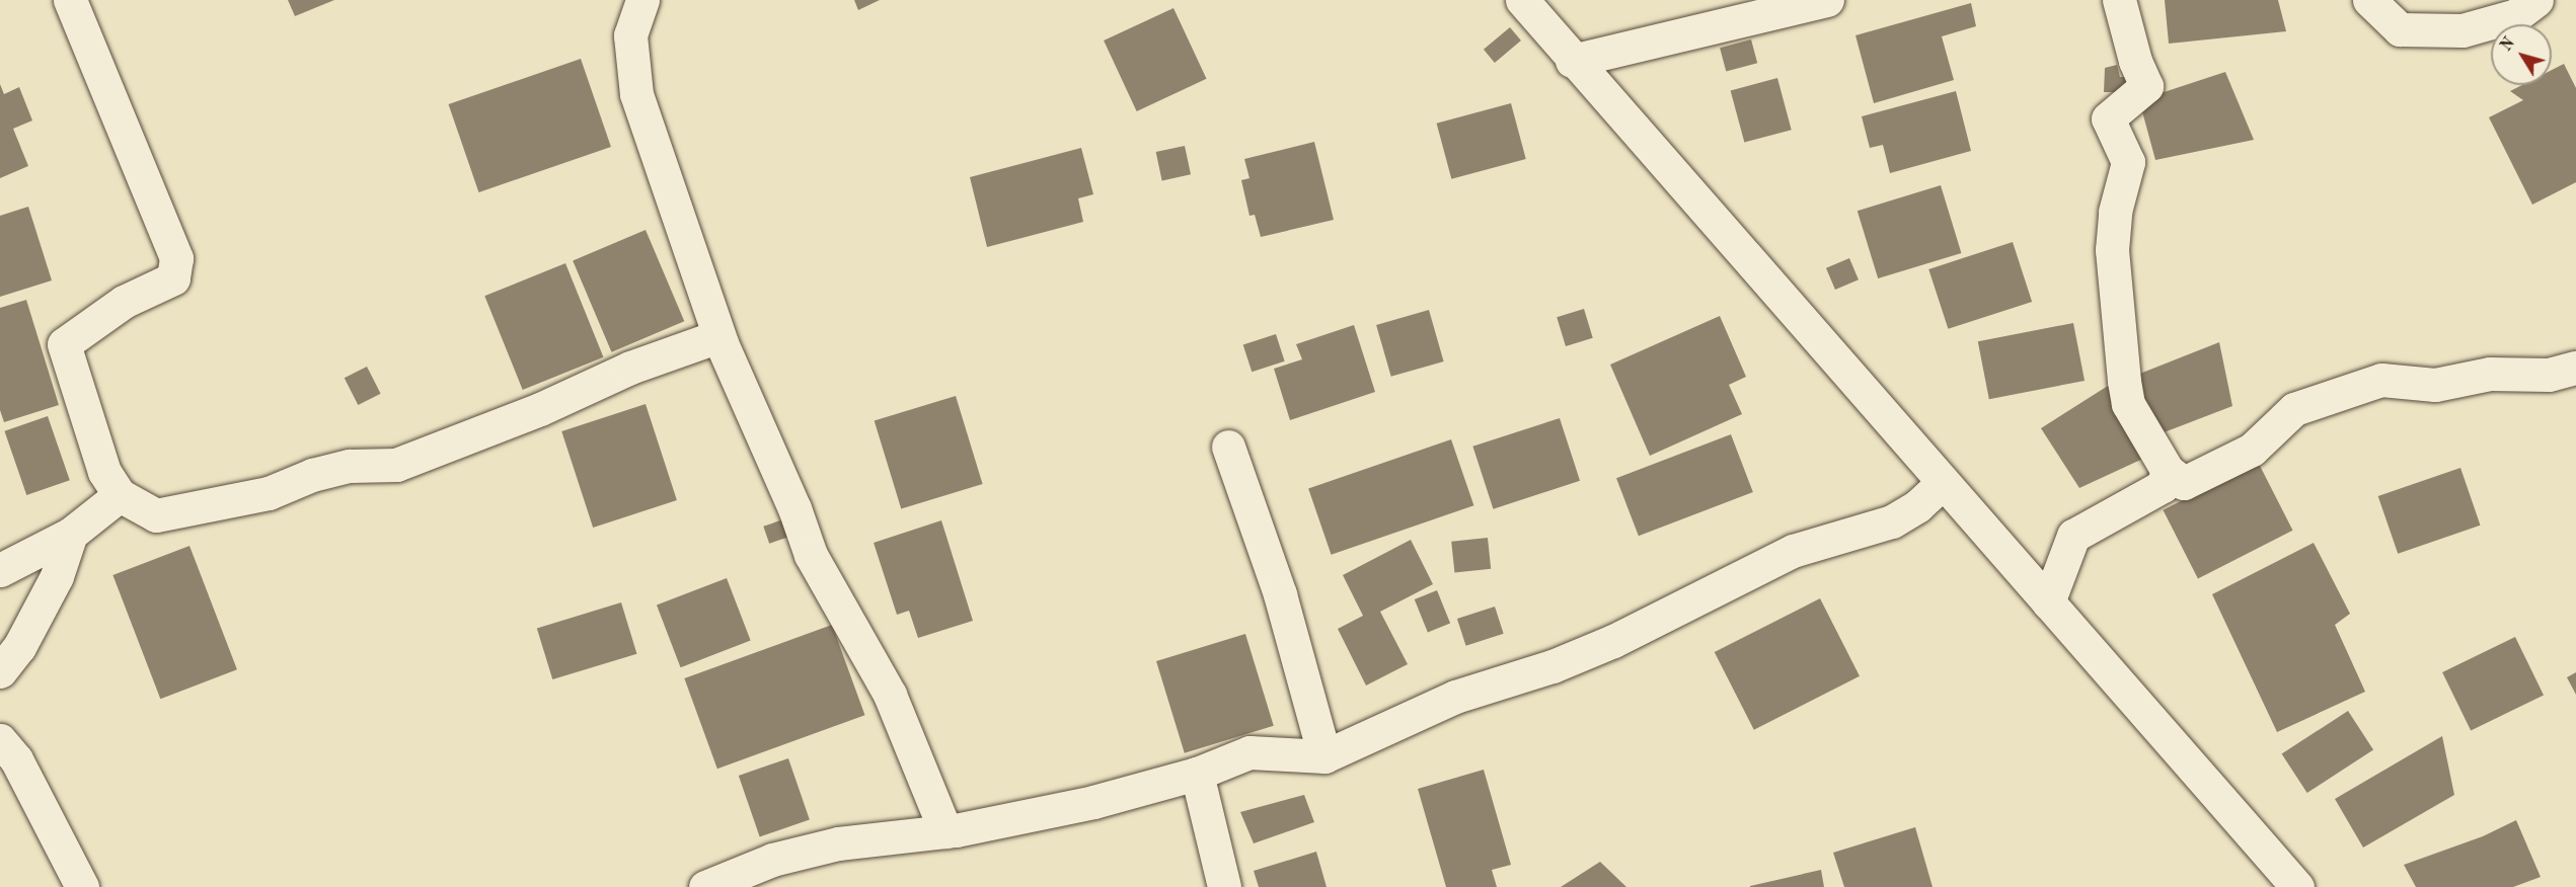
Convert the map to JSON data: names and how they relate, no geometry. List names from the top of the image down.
{
  "north": "top left"
}
